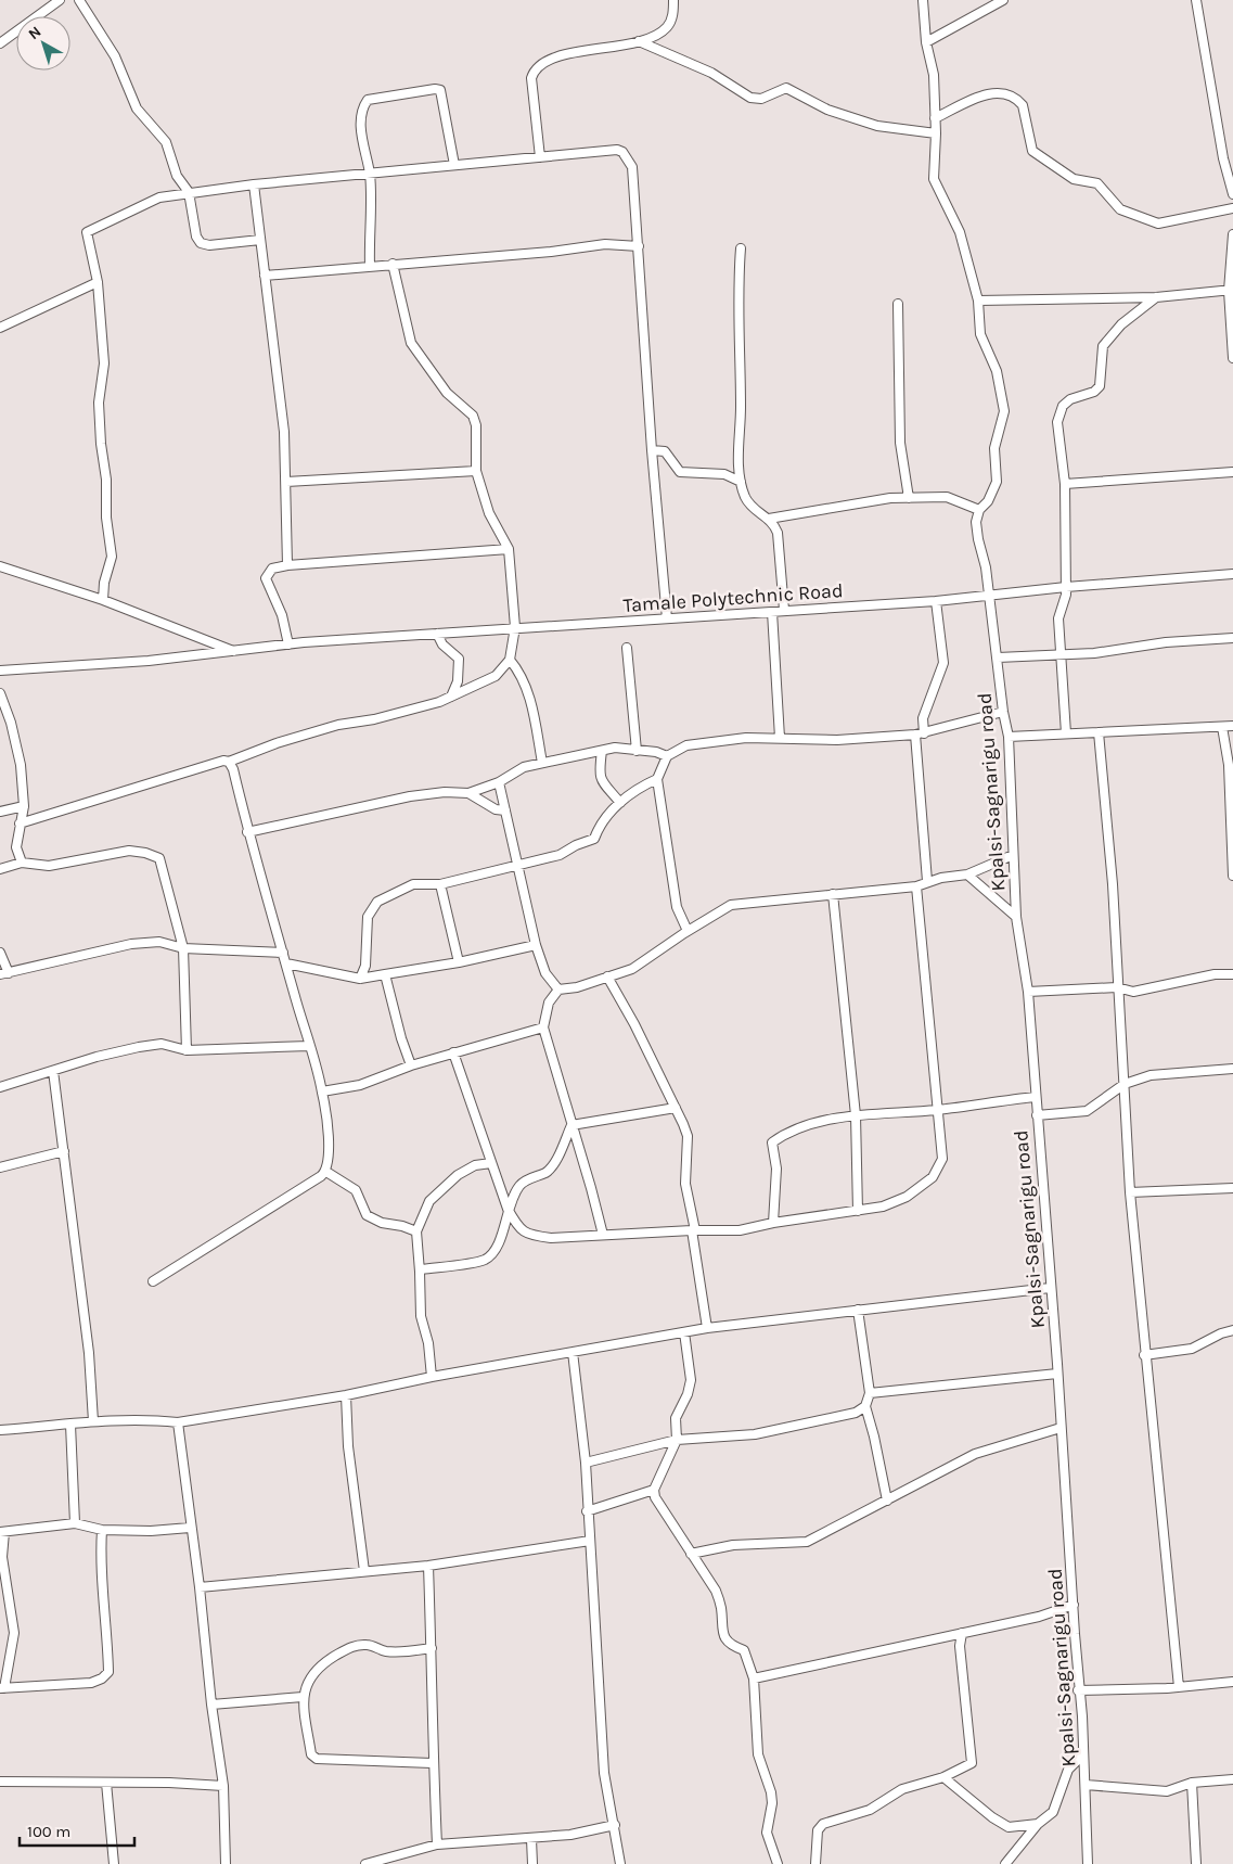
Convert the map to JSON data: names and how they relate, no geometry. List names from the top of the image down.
{
  "streets": {
    "street": ["Tamale Polytechnic Road", "Kpalsi-Sagnarigu road"]
  },
  "crossings": [
    ["Tamale Polytechnic Road", "Kpalsi-Sagnarigu road"]
  ],
  "scale_bar": "100 m",
  "north": "top left"
}
